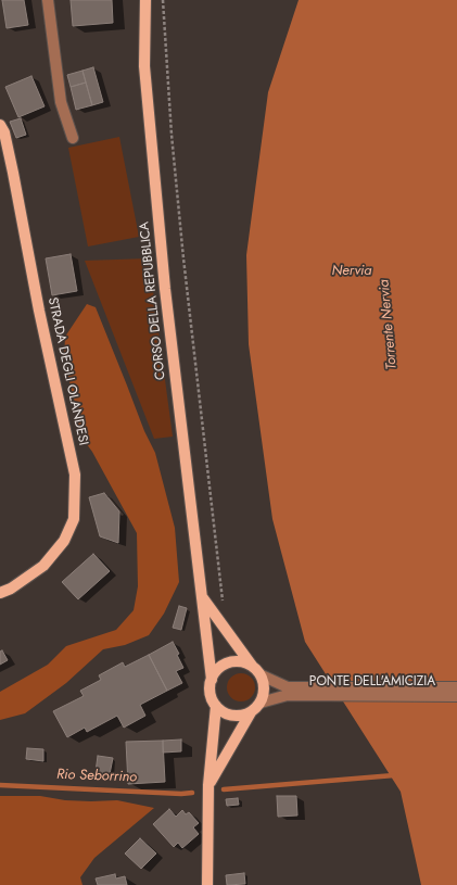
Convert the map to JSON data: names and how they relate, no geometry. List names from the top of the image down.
{
  "streets": {
    "main road": ["CORSO DELLA REPUBBLICA", "STRADA DEGLI OLANDESI"],
    "street": ["PONTE DELL'AMICIZIA"]
  },
  "water": ["Nervia", "Torrente Nervia", "Rio Seborrino"]
}
